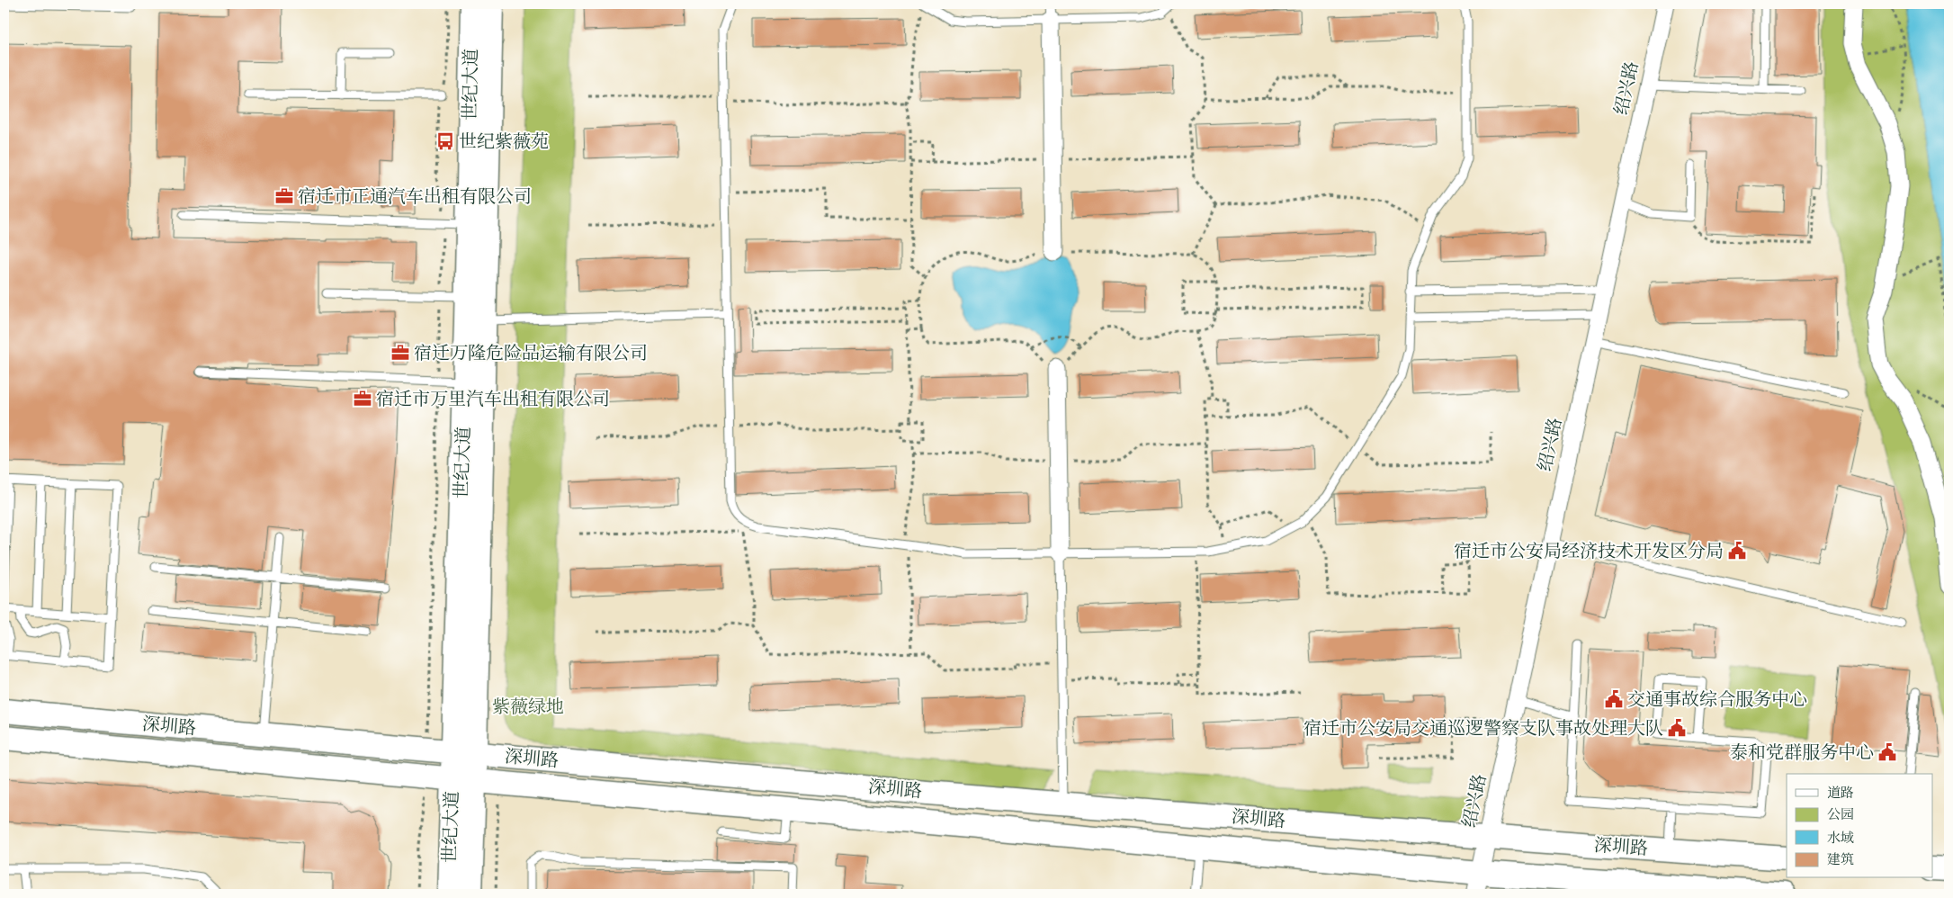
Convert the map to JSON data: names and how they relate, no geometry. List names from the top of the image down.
{
  "streets": {
    "street": ["世纪大道", "绍兴路", "深圳路"]
  },
  "crossings": [
    ["世纪大道", "深圳路"],
    ["绍兴路", "深圳路"]
  ],
  "parks": ["紫薇绿地"],
  "places": {
    "bus stop": ["世纪紫薇苑"],
    "office": ["宿迁市正通汽车出租有限公司", "宿迁万隆危险品运输有限公司", "宿迁市万里汽车出租有限公司"],
    "public building": [
      "宿迁市公安局经济技术开发区分局",
      "交通事故综合服务中心",
      "宿迁市公安局交通巡逻警察支队事故处理大队",
      "泰和党群服务中心"
    ]
  },
  "legend": [
    "道路",
    "公园",
    "水域",
    "建筑"
  ]
}
